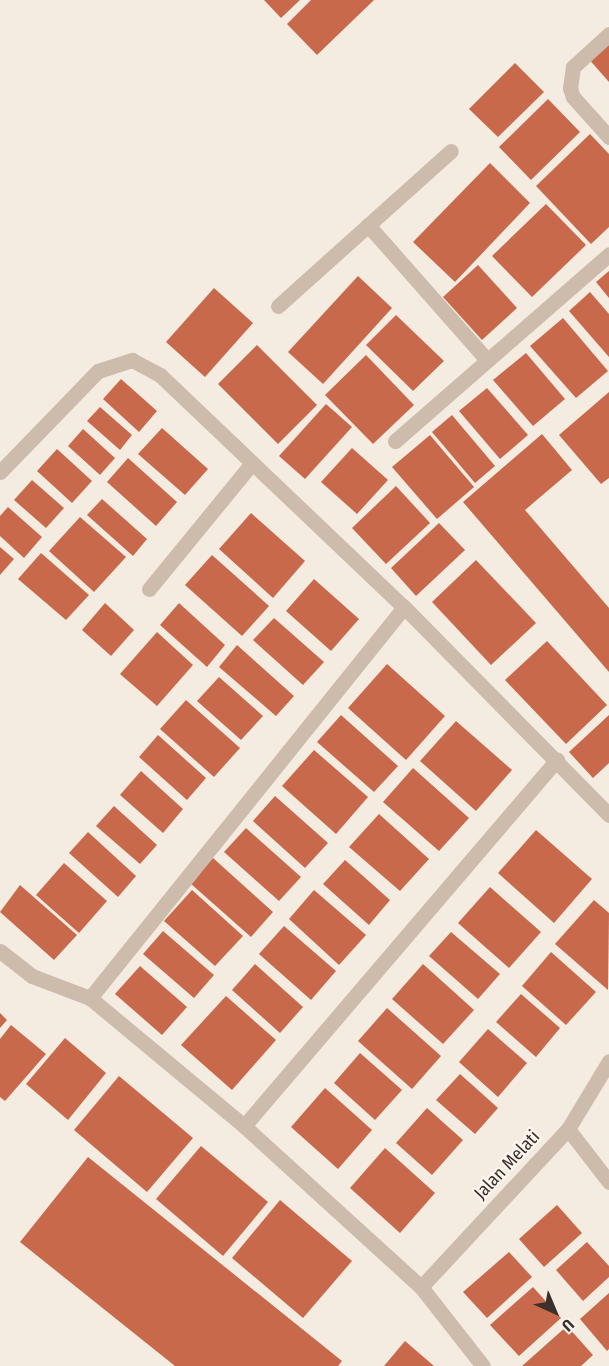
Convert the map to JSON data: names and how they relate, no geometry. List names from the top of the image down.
{
  "streets": {
    "street": ["Jalan Melati"]
  },
  "north": "bottom right"
}
